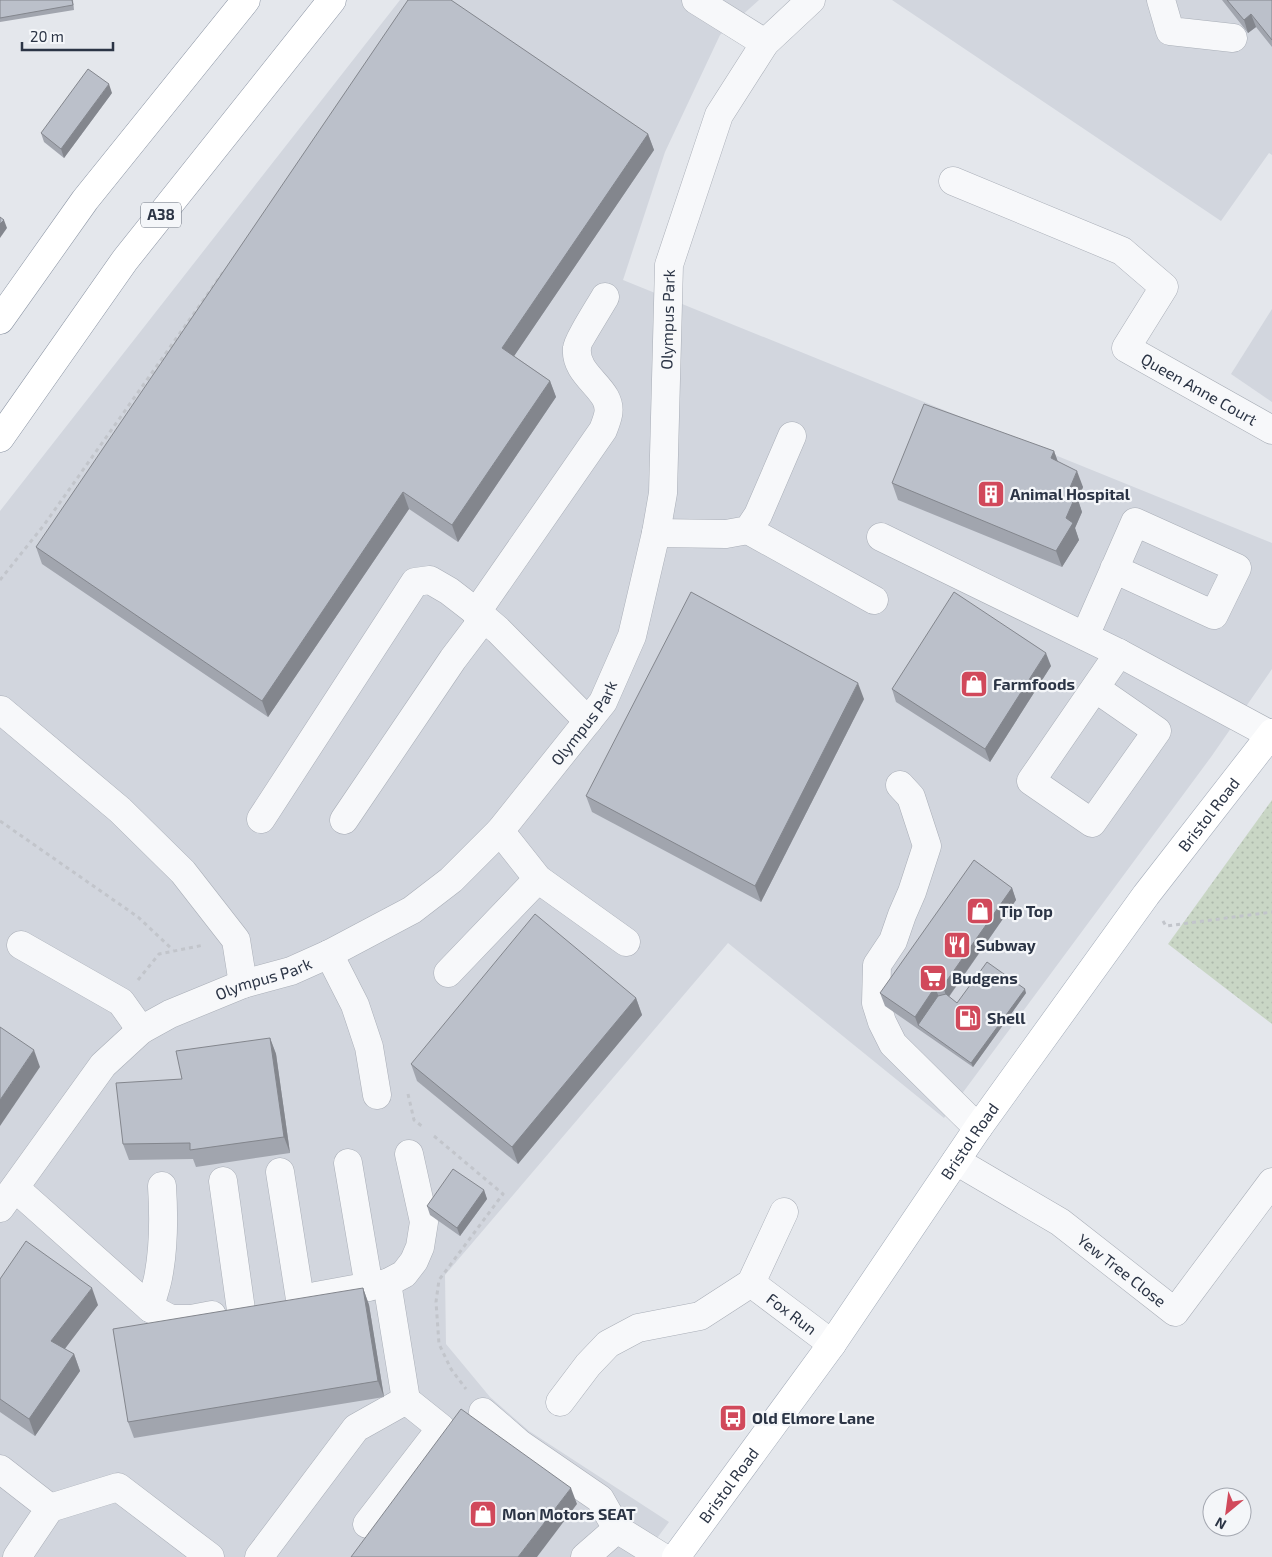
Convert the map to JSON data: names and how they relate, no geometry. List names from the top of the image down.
{
  "streets": {
    "main road": ["A38", "Bristol Road"],
    "street": [
      "Olympus Park",
      "Queen Anne Court",
      "Yew Tree Close",
      "Fox Run"
    ]
  },
  "crossings": [
    ["Bristol Road", "Yew Tree Close"],
    ["Bristol Road", "Fox Run"]
  ],
  "places": {
    "building": ["Animal Hospital"],
    "shop": ["Farmfoods", "Tip Top", "Mon Motors SEAT"],
    "restaurant": ["Subway"],
    "supermarket": ["Budgens"],
    "fuel station": ["Shell"],
    "bus stop": ["Old Elmore Lane"]
  },
  "scale_bar": "20 m",
  "north": "bottom left"
}
